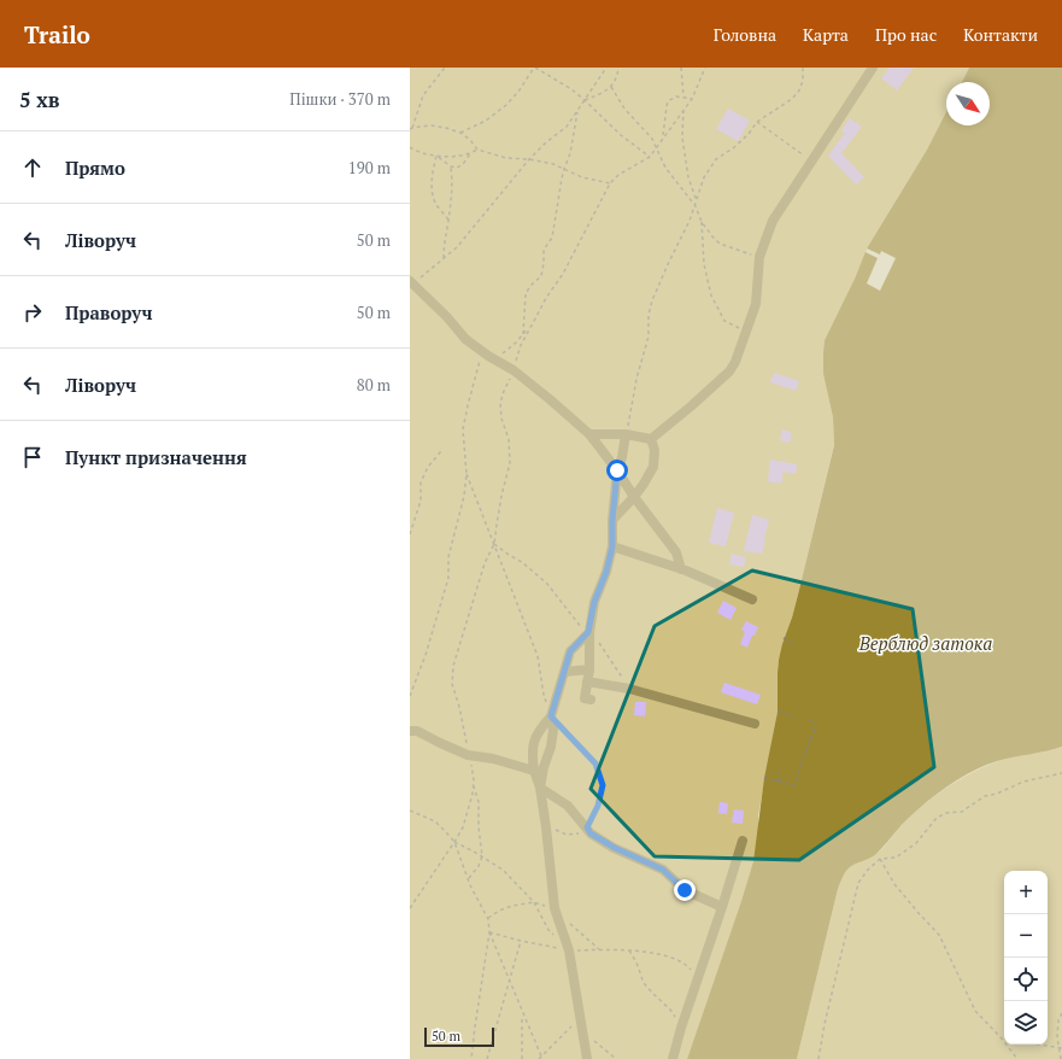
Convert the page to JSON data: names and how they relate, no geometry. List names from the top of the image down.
{
  "water": ["Верблюд затока"],
  "scale_bar": "50 m",
  "north": "bottom right",
  "page": {
    "header": "Trailo",
    "nav": [
      "Головна",
      "Карта",
      "Про нас",
      "Контакти"
    ],
    "heading": ["5 хв", "Пішки · 370 m"],
    "list": [
      ["Прямо", "190 m"],
      ["Ліворуч", "50 m"],
      ["Праворуч", "50 m"],
      ["Ліворуч", "80 m"],
      "Пункт призначення"
    ],
    "map_buttons": ["+", "−"],
    "scale": "50 m"
  }
}
